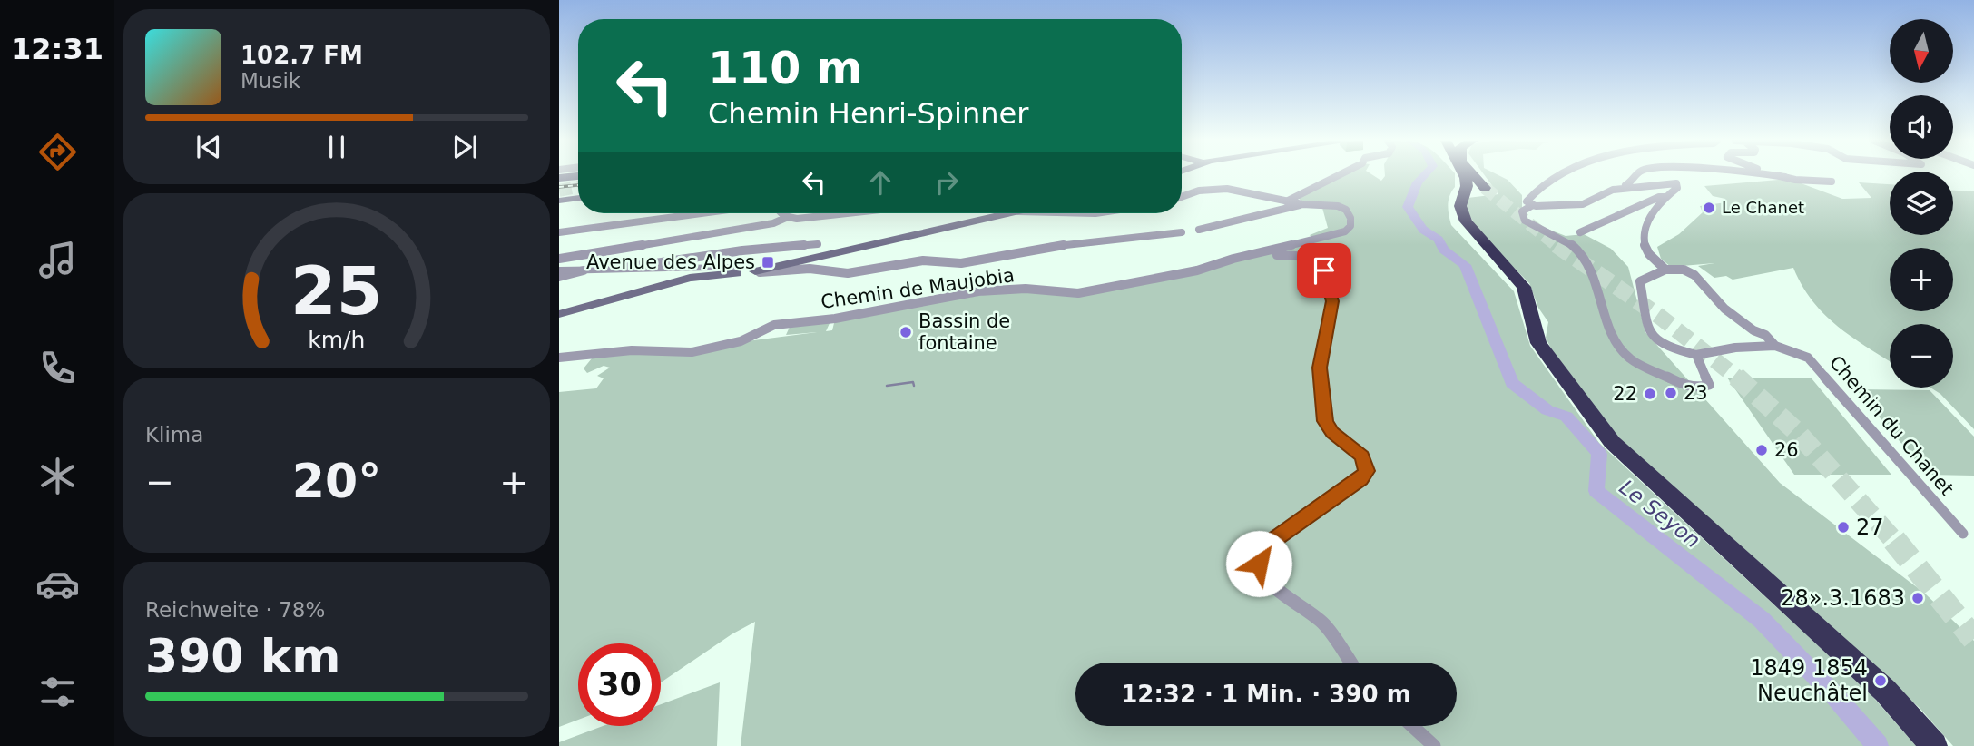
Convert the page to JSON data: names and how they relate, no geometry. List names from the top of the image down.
{
  "streets": {
    "street": ["Chemin de Maujobia", "Chemin du Chanet"]
  },
  "water": ["Le Seyon"],
  "places": {
    "other": [
      "Le Chanet",
      "Bassin de fontaine",
      "23",
      "22",
      "26",
      "27",
      "28».3.1683",
      "1849 1854 Neuchâtel"
    ],
    "transit": ["Avenue des Alpes"]
  },
  "north": "bottom",
  "page": {
    "tabs": "12:31",
    "map_buttons": ["+", "−"],
    "turn": ["110 m", "Chemin Henri-Spinner"],
    "song": ["102.7 FM", "Musik"],
    "tile": [
      "Klima",
      ["Reichweite · 78%", "390 km"]
    ],
    "heat": ["−", "20°", "+"],
    "limit": "30",
    "trip": "12:32 · 1 Min. · 390 m",
    "gauge": ["25", "km/h"]
  }
}
